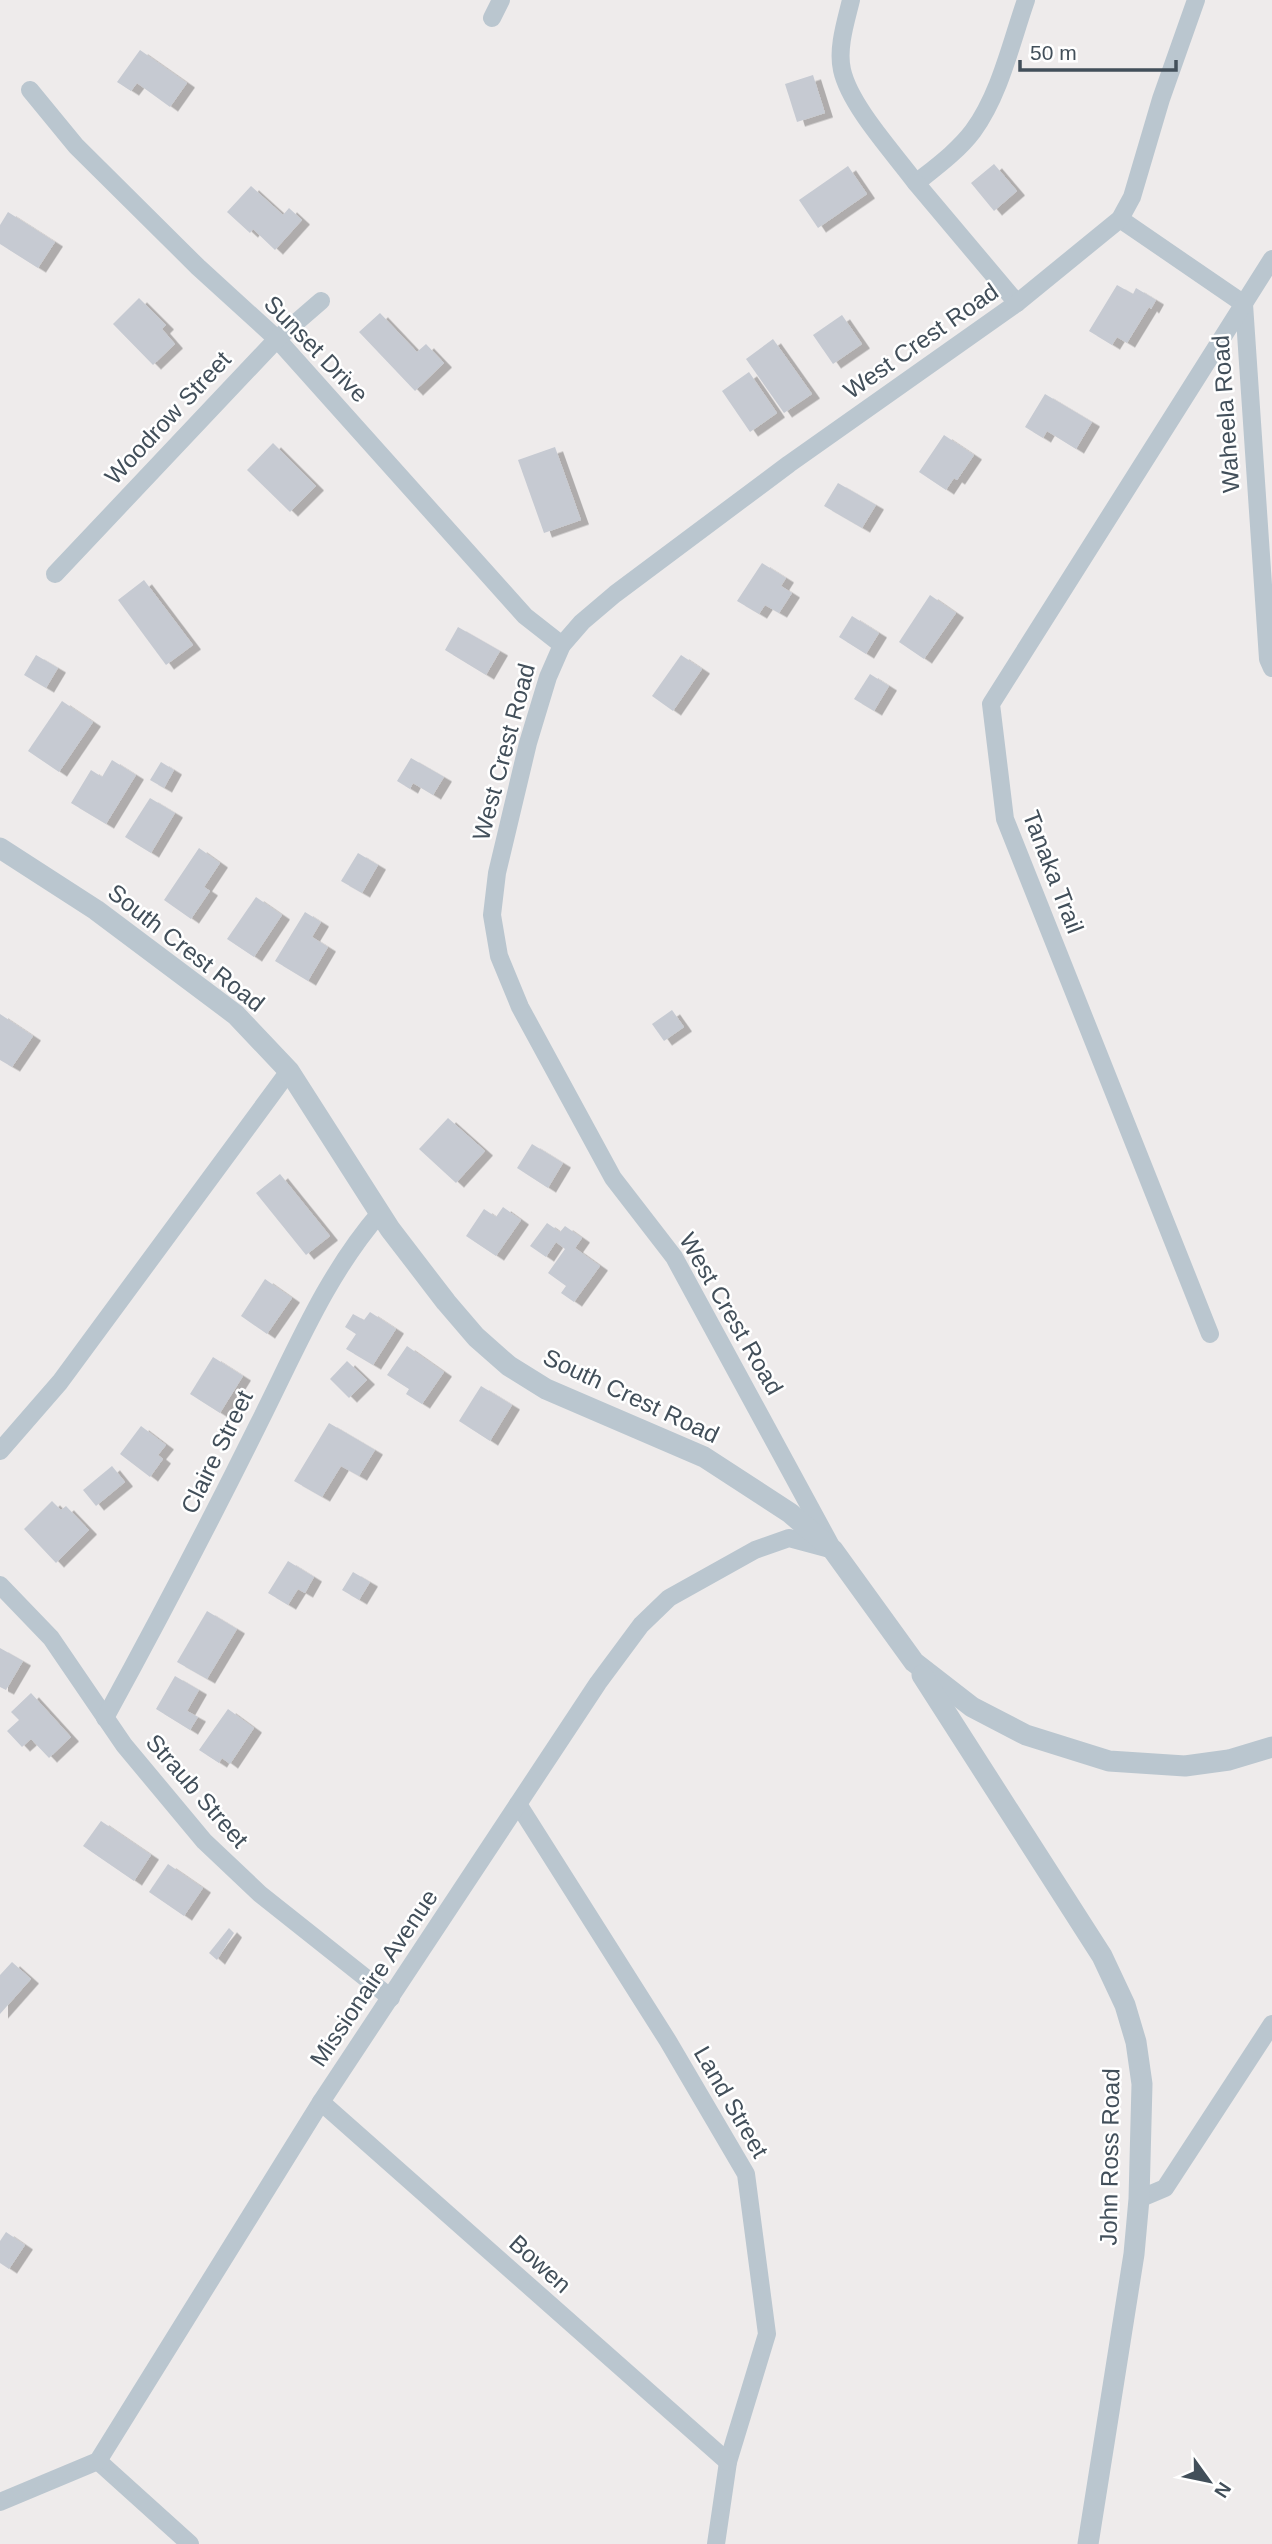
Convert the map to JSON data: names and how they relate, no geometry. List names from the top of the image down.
{
  "streets": {
    "street": [
      "West Crest Road",
      "Sunset Drive",
      "Waheela Road",
      "Woodrow Street",
      "Tanaka Trail",
      "South Crest Road",
      "Claire Street",
      "Straub Street",
      "Missionaire Avenue",
      "Land Street",
      "John Ross Road",
      "Bowen"
    ]
  },
  "crossings": [
    ["West Crest Road", "Sunset Drive"],
    ["West Crest Road", "Waheela Road"],
    ["West Crest Road", "South Crest Road"],
    ["West Crest Road", "Missionaire Avenue"],
    ["Sunset Drive", "Woodrow Street"],
    ["Waheela Road", "Tanaka Trail"],
    ["South Crest Road", "Claire Street"],
    ["South Crest Road", "Missionaire Avenue"],
    ["South Crest Road", "John Ross Road"],
    ["Claire Street", "Straub Street"],
    ["Straub Street", "Missionaire Avenue"],
    ["Missionaire Avenue", "Land Street"],
    ["Missionaire Avenue", "Bowen"],
    ["Land Street", "Bowen"]
  ],
  "scale_bar": "50 m",
  "north": "bottom right"
}
